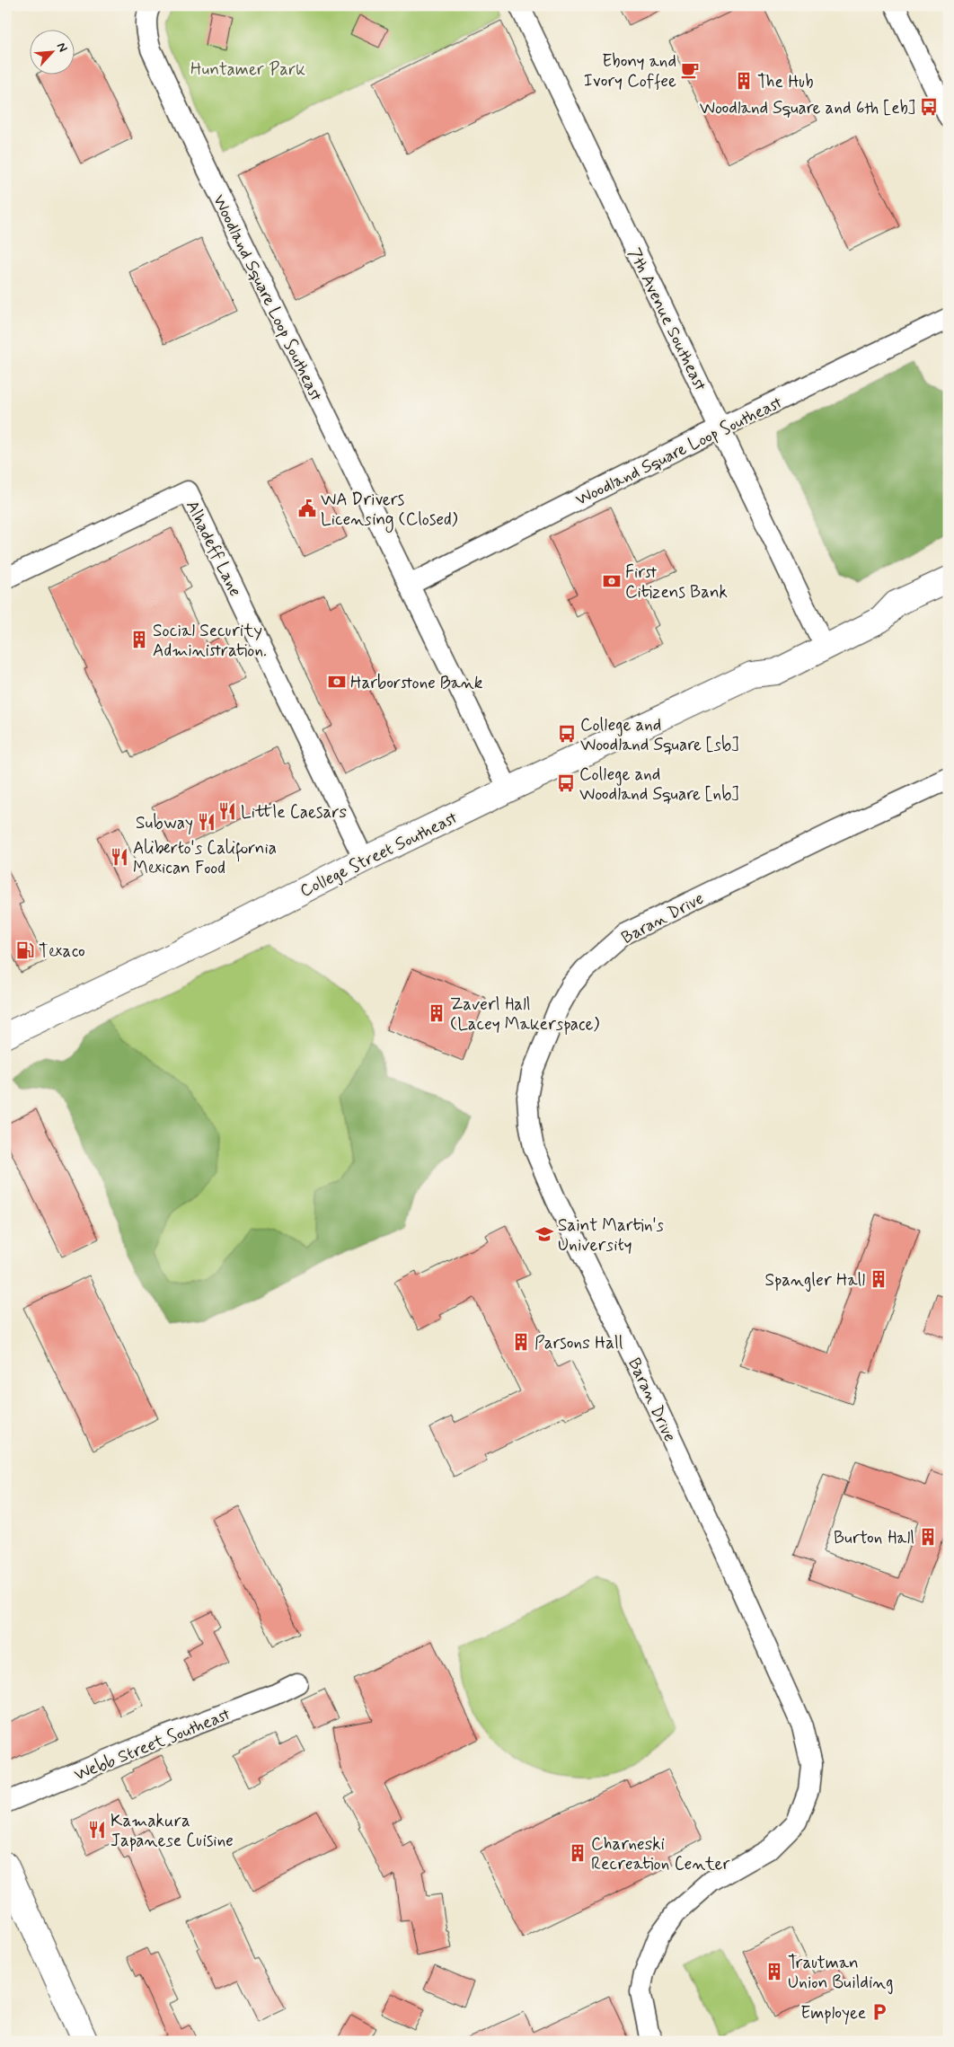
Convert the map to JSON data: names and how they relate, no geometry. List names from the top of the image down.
{
  "streets": {
    "main road": ["College Street Southeast"],
    "street": [
      "Woodland Square Loop Southeast",
      "7th Avenue Southeast",
      "Alhadeff Lane",
      "Baran Drive",
      "Webb Street Southeast"
    ]
  },
  "crossings": [
    ["Woodland Square Loop Southeast", "7th Avenue Southeast"],
    ["Woodland Square Loop Southeast", "College Street Southeast"],
    ["7th Avenue Southeast", "College Street Southeast"],
    ["Alhadeff Lane", "College Street Southeast"]
  ],
  "parks": ["Huntamer Park"],
  "places": {
    "cafe": ["Ebony and Ivory Coffee"],
    "building": [
      "The Hub",
      "Social Security Administration.",
      "Zaverl Hall (Lacey Makerspace)",
      "Spangler Hall",
      "Parsons Hall",
      "Burton Hall",
      "Charneski Recreation Center",
      "Trautman Union Building"
    ],
    "bus stop": ["Woodland Square and 6th [eb]", "College and Woodland Square [sb]", "College and Woodland Square [nb]"],
    "public building": ["WA Drivers Licensing (Closed)"],
    "bank": ["First Citizens Bank", "Harborstone Bank"],
    "restaurant": [
      "Little Caesars",
      "Subway",
      "Aliberto's California Mexican Food",
      "Kamakura Japanese Cuisine"
    ],
    "fuel station": ["Texaco"],
    "school or university": ["Saint Martin's University"],
    "parking": ["Employee"]
  },
  "north": "top right"
}
